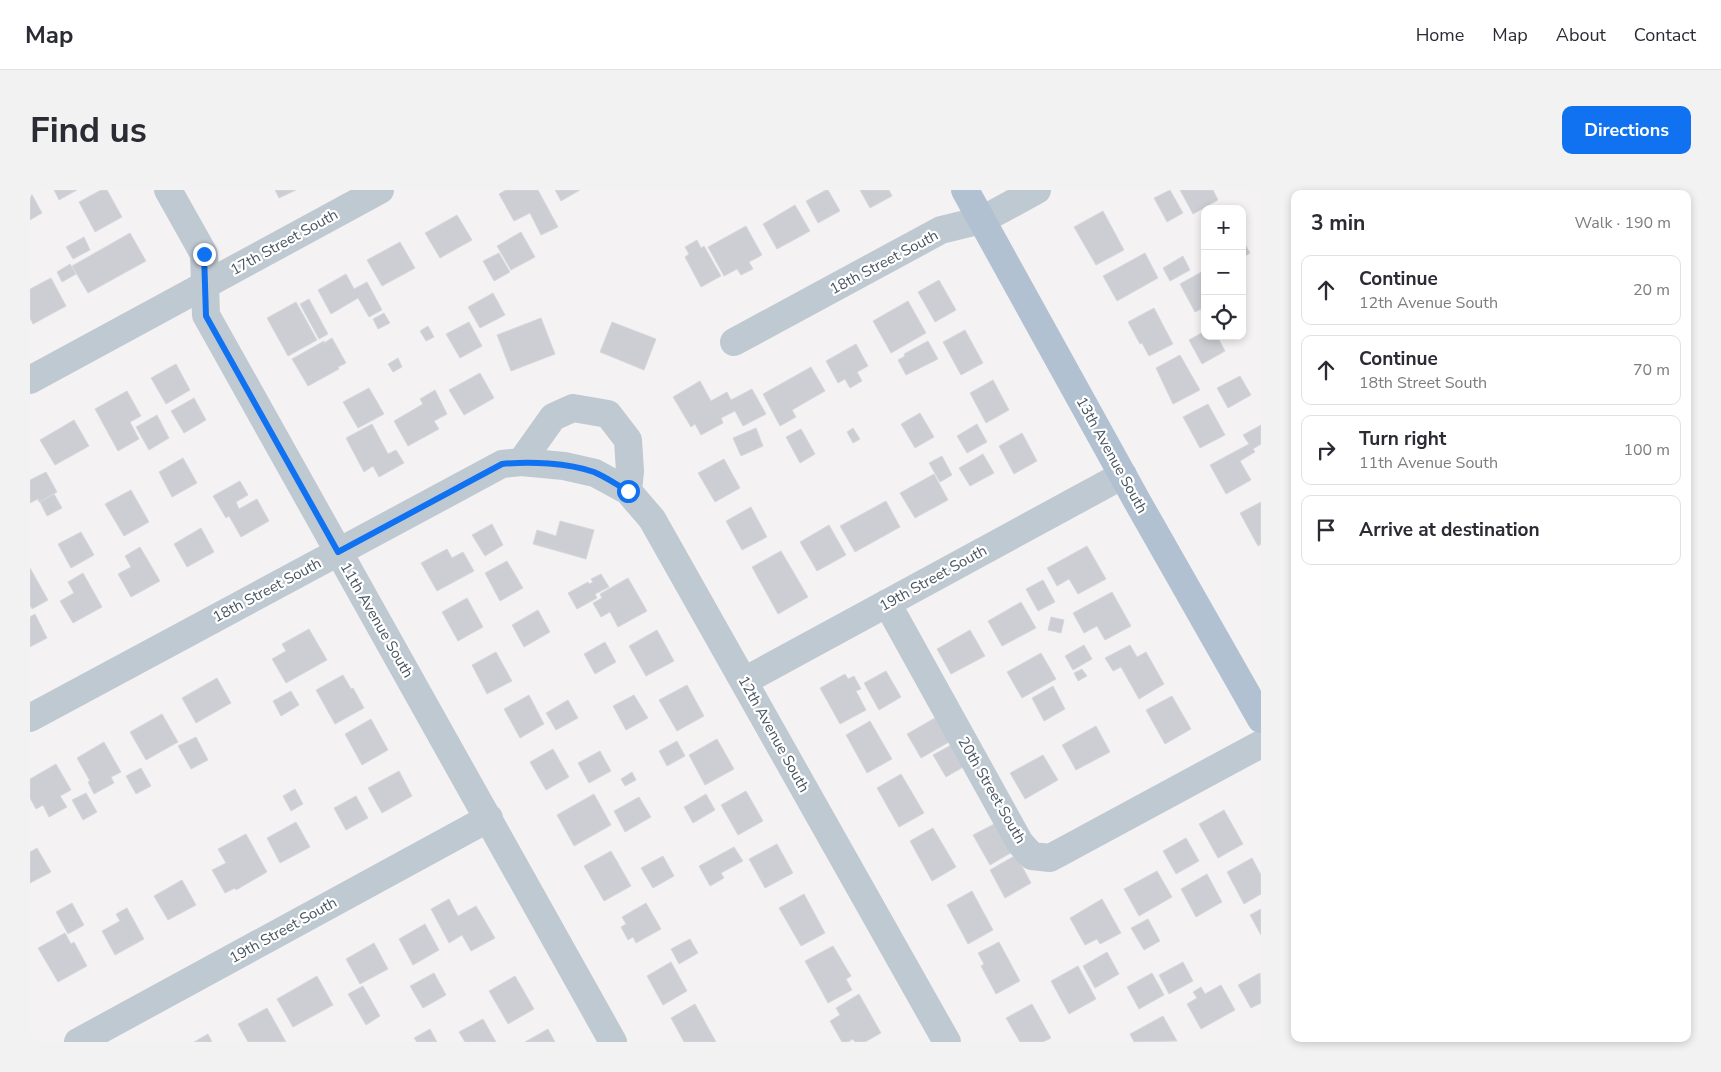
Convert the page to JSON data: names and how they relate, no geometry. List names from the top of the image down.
{
  "streets": {
    "main road": ["13th Avenue South"],
    "street": [
      "17th Street South",
      "18th Street South",
      "19th Street South",
      "11th Avenue South",
      "12th Avenue South",
      "20th Street South"
    ]
  },
  "crossings": [
    ["17th Street South", "11th Avenue South"],
    ["18th Street South", "13th Avenue South"],
    ["18th Street South", "11th Avenue South"],
    ["18th Street South", "12th Avenue South"],
    ["13th Avenue South", "19th Street South"],
    ["19th Street South", "11th Avenue South"],
    ["19th Street South", "12th Avenue South"],
    ["19th Street South", "20th Street South"]
  ],
  "page": {
    "header": "Map",
    "nav": [
      "Home",
      "Map",
      "About",
      "Contact"
    ],
    "buttons": "Directions",
    "title": "Find us",
    "heading": ["3 min", "Walk · 190 m"],
    "map_buttons": ["+", "−"],
    "list": [
      ["Continue", "12th Avenue South", "20 m"],
      ["Continue", "18th Street South", "70 m"],
      ["Turn right", "11th Avenue South", "100 m"],
      "Arrive at destination"
    ]
  }
}
